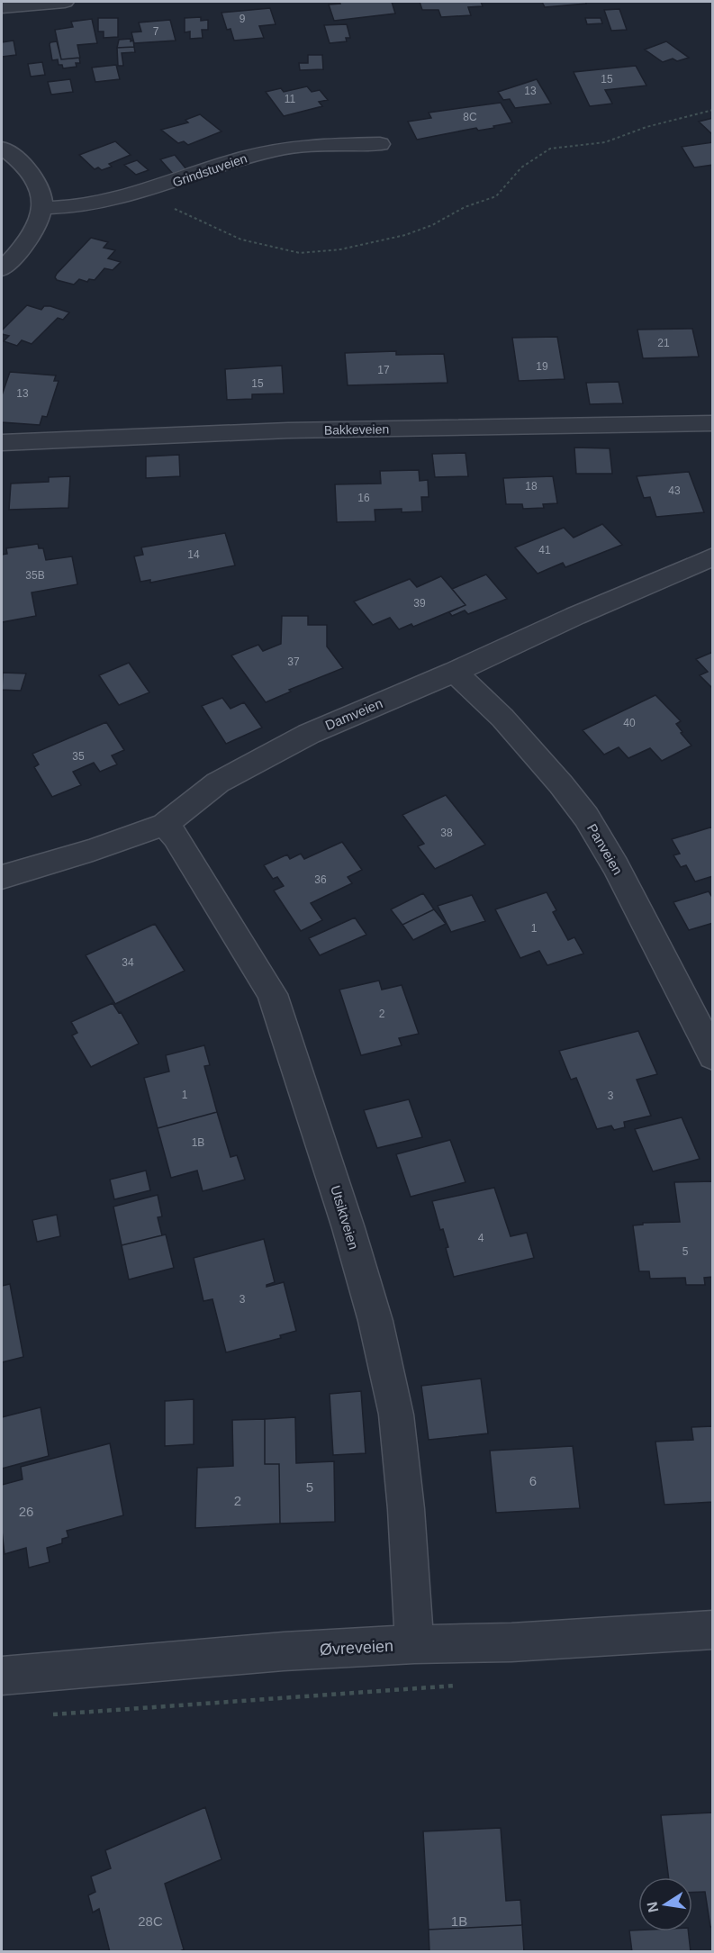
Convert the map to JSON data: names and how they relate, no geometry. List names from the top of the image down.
{
  "streets": {
    "street": [
      "Grindstuveien",
      "Bakkeveien",
      "Damveien",
      "Panveien",
      "Utsiktveien",
      "Øvreveien"
    ]
  },
  "crossings": [
    ["Damveien", "Panveien"],
    ["Damveien", "Utsiktveien"],
    ["Utsiktveien", "Øvreveien"]
  ],
  "house_numbers": [
    "9",
    "7",
    "15",
    "13",
    "11",
    "8C",
    "21",
    "19",
    "17",
    "15",
    "13",
    "18",
    "43",
    "16",
    "41",
    "14",
    "35B",
    "39",
    "37",
    "40",
    "35",
    "38",
    "36",
    "1",
    "34",
    "2",
    "1",
    "3",
    "1B",
    "4",
    "5",
    "3",
    "6",
    "5",
    "2",
    "26",
    "28C",
    "1B"
  ],
  "north": "left"
}
